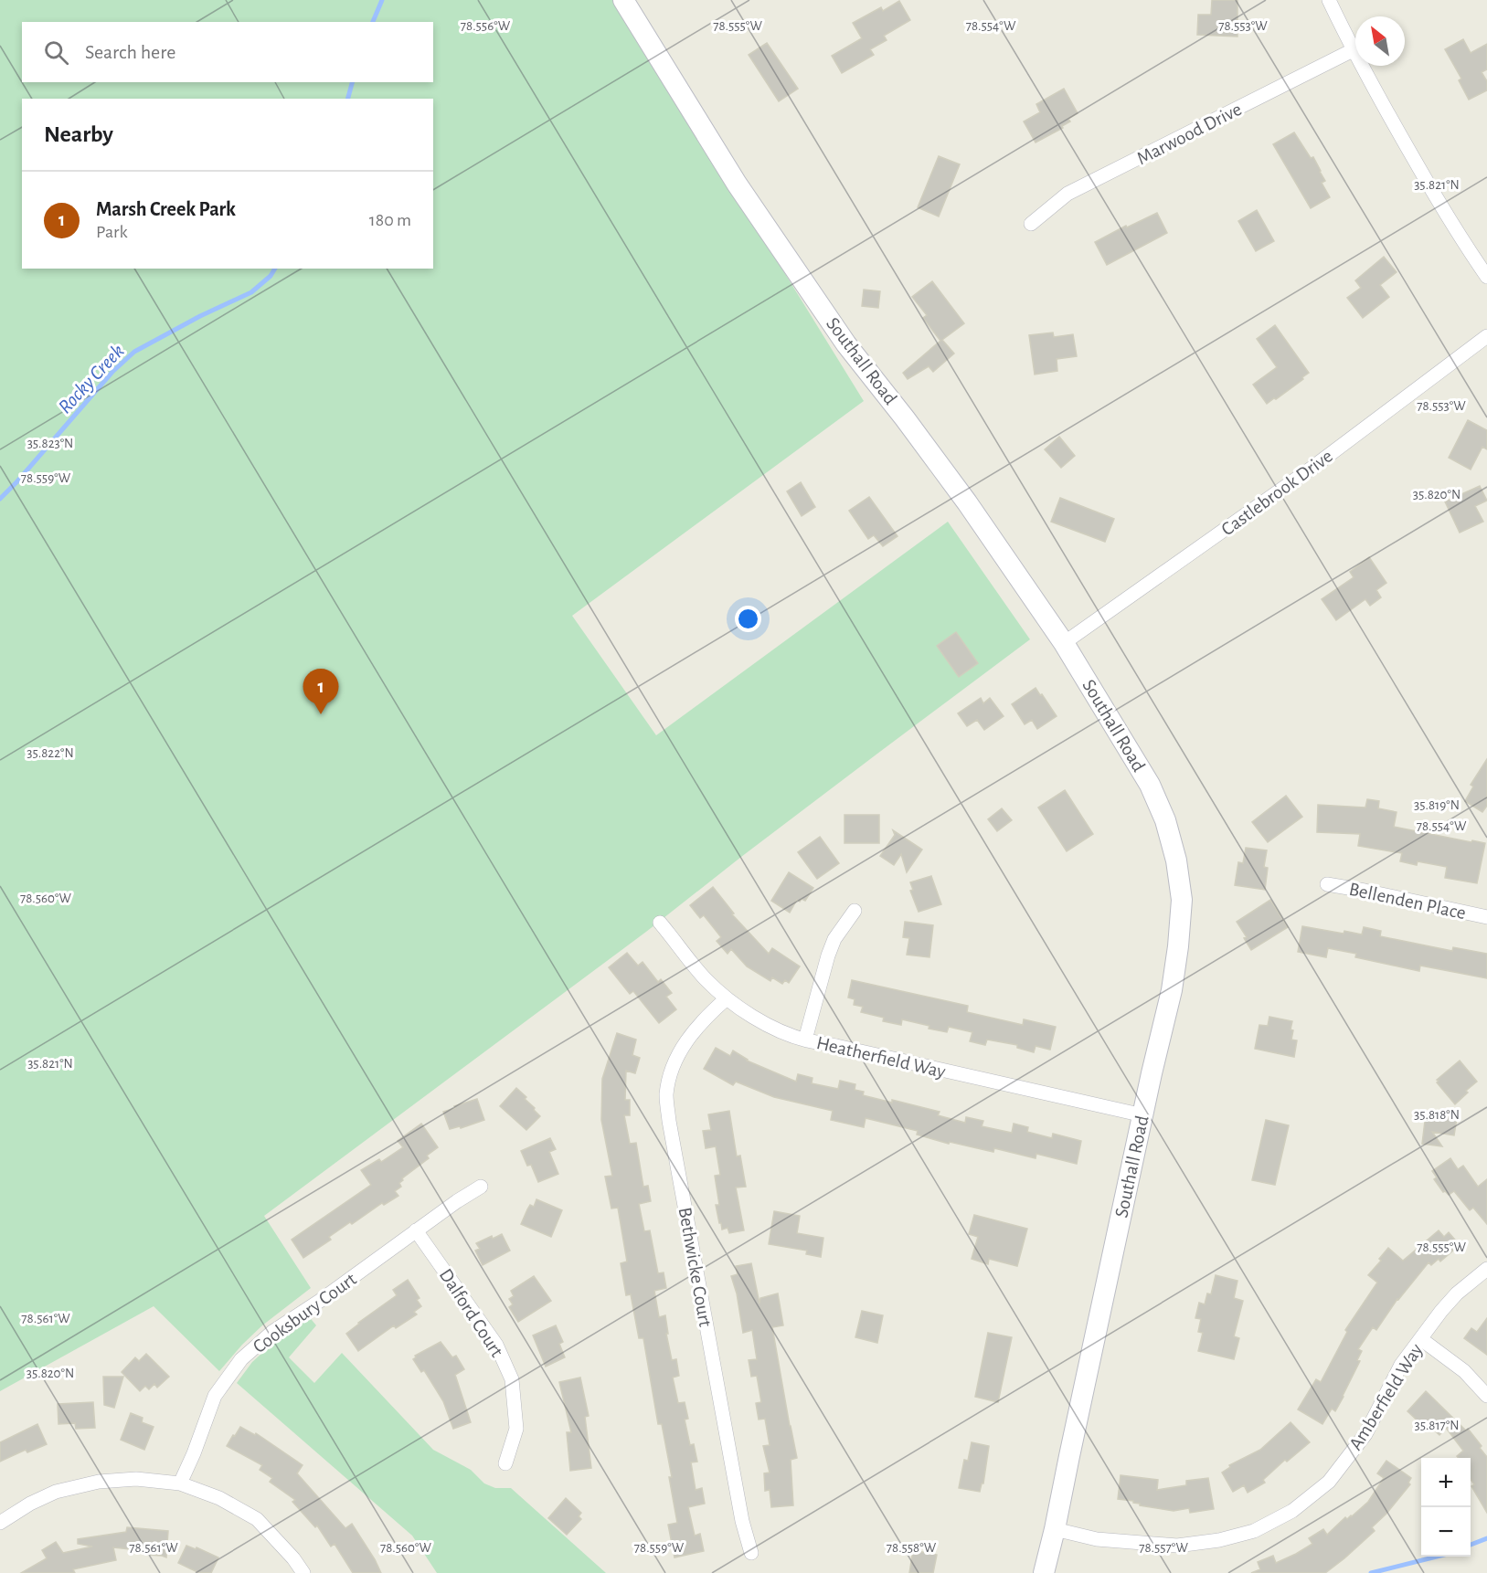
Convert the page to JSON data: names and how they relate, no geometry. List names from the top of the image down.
{
  "streets": {
    "street": [
      "Marwood Drive",
      "Southall Road",
      "Castlebrook Drive",
      "Bellenden Place",
      "Heatherfield Way",
      "Bethwicke Court",
      "Cooksbury Court",
      "Dalford Court",
      "Amberfield Way"
    ]
  },
  "crossings": [
    ["Southall Road", "Castlebrook Drive"],
    ["Southall Road", "Heatherfield Way"],
    ["Southall Road", "Amberfield Way"],
    ["Heatherfield Way", "Bethwicke Court"],
    ["Cooksbury Court", "Dalford Court"]
  ],
  "water": ["Rocky Creek"],
  "north": "top left",
  "page": {
    "search": "Search here",
    "heading": "Nearby",
    "list": [
      {
        "mark": "1",
        "name": "Marsh Creek Park",
        "note": "Park",
        "value": "180 m"
      }
    ],
    "pins": "1",
    "map_buttons": ["+", "−"]
  },
  "coordinates": [
    "78.556°W",
    "78.555°W",
    "78.553°W",
    "78.554°W",
    "35.821°N",
    "35.823°N",
    "78.559°W",
    "35.820°N",
    "35.822°N",
    "35.819°N",
    "78.560°W",
    "35.818°N",
    "78.561°W",
    "35.817°N",
    "78.558°W",
    "78.557°W"
  ]
}
